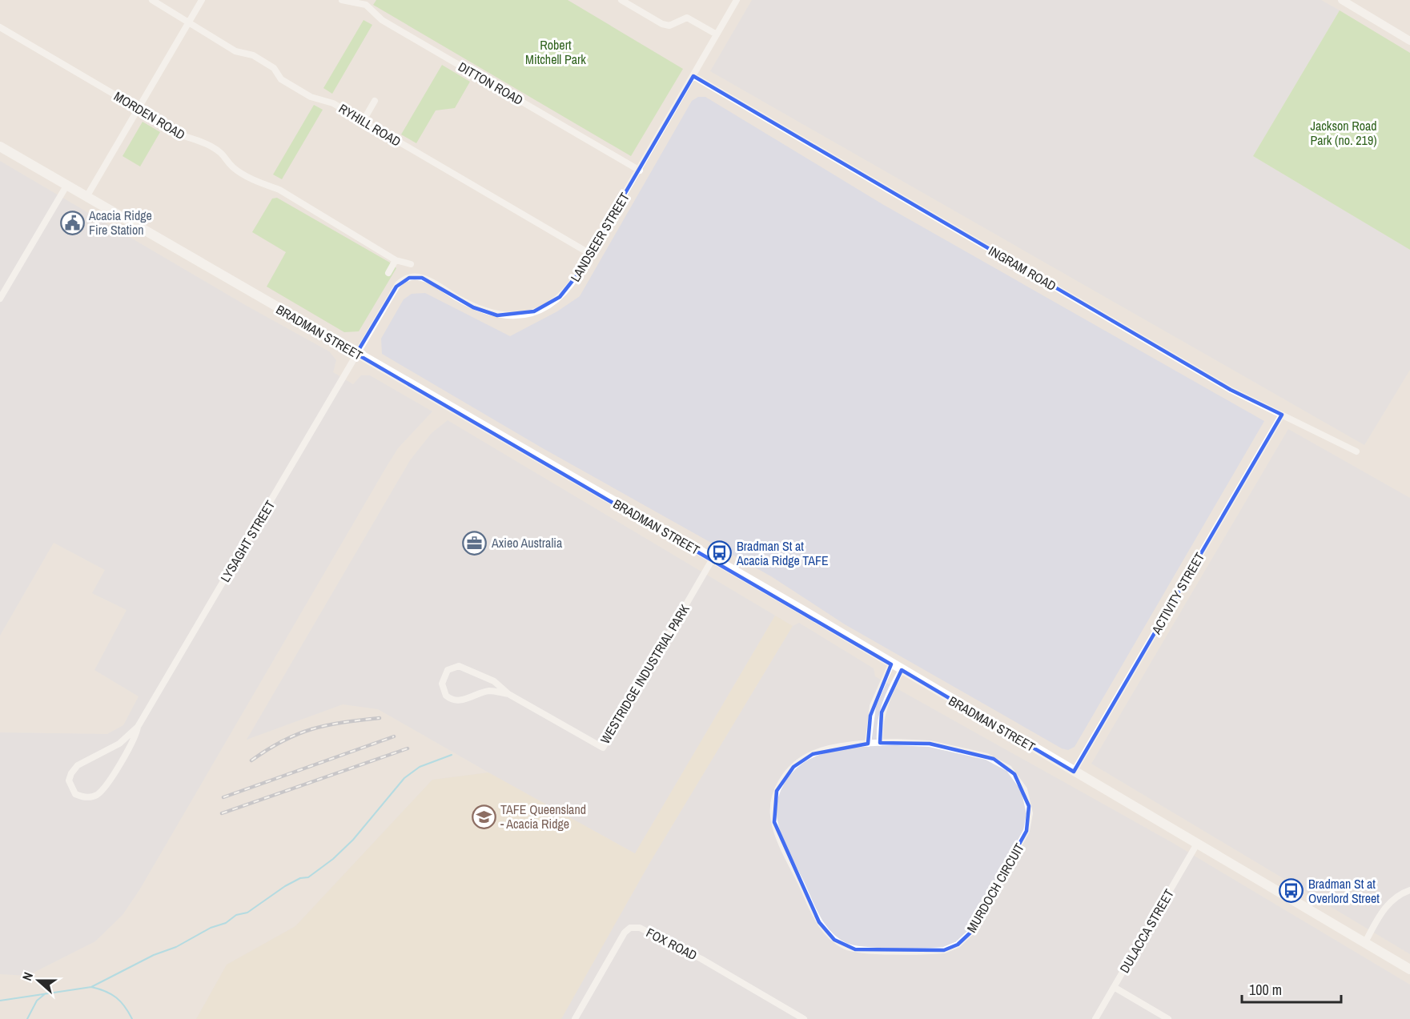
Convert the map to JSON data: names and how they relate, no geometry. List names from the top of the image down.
{
  "streets": {
    "main road": ["BRADMAN STREET"],
    "street": [
      "DITTON ROAD",
      "MORDEN ROAD",
      "RYHILL ROAD",
      "LANDSEER STREET",
      "INGRAM ROAD",
      "LYSAGHT STREET",
      "ACTIVITY STREET",
      "WESTRIDGE INDUSTRIAL PARK",
      "MURDOCH CIRCUIT",
      "DULACCA STREET",
      "FOX ROAD"
    ]
  },
  "crossings": [
    ["DITTON ROAD", "LANDSEER STREET"],
    ["RYHILL ROAD", "LANDSEER STREET"],
    ["LANDSEER STREET", "INGRAM ROAD"],
    ["LANDSEER STREET", "BRADMAN STREET"],
    ["LANDSEER STREET", "LYSAGHT STREET"],
    ["INGRAM ROAD", "ACTIVITY STREET"],
    ["BRADMAN STREET", "LYSAGHT STREET"],
    ["BRADMAN STREET", "ACTIVITY STREET"],
    ["BRADMAN STREET", "WESTRIDGE INDUSTRIAL PARK"],
    ["BRADMAN STREET", "DULACCA STREET"]
  ],
  "parks": ["Robert Mitchell Park", "Jackson Road Park (no. 219)"],
  "places": {
    "public building": ["Acacia Ridge Fire Station"],
    "office": ["Axieo Australia"],
    "bus stop": ["Bradman St at Acacia Ridge TAFE", "Bradman St at Overlord Street"],
    "school or university": ["TAFE Queensland - Acacia Ridge"]
  },
  "scale_bar": "100 m",
  "north": "left"
}
